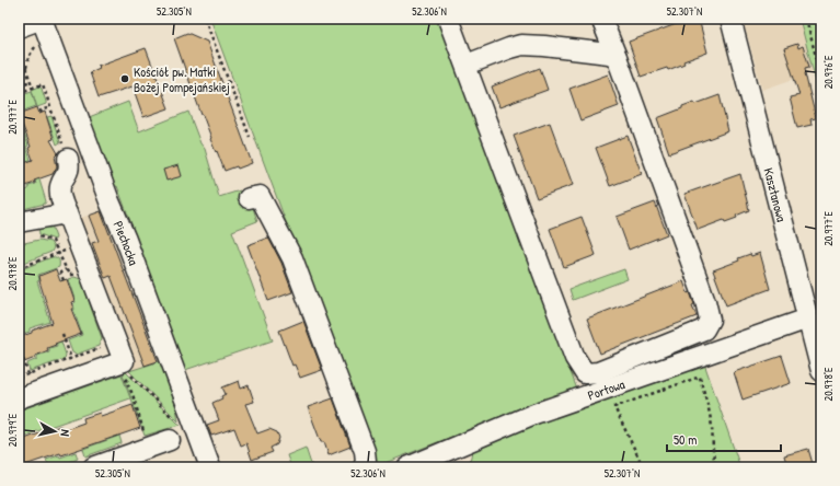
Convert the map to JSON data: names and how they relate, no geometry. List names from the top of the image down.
{
  "streets": {
    "street": ["Kasztanowa", "Piechocka", "Portowa"]
  },
  "crossings": [
    ["Kasztanowa", "Portowa"]
  ],
  "places": ["Kościół pw. Matki Bożej Pompejańskiej"],
  "scale_bar": "50 m",
  "north": "right",
  "coordinates": [
    "52.305°N",
    "52.306°N",
    "52.307°N",
    "20.976°E",
    "20.977°E",
    "20.978°E",
    "20.979°E"
  ]
}
